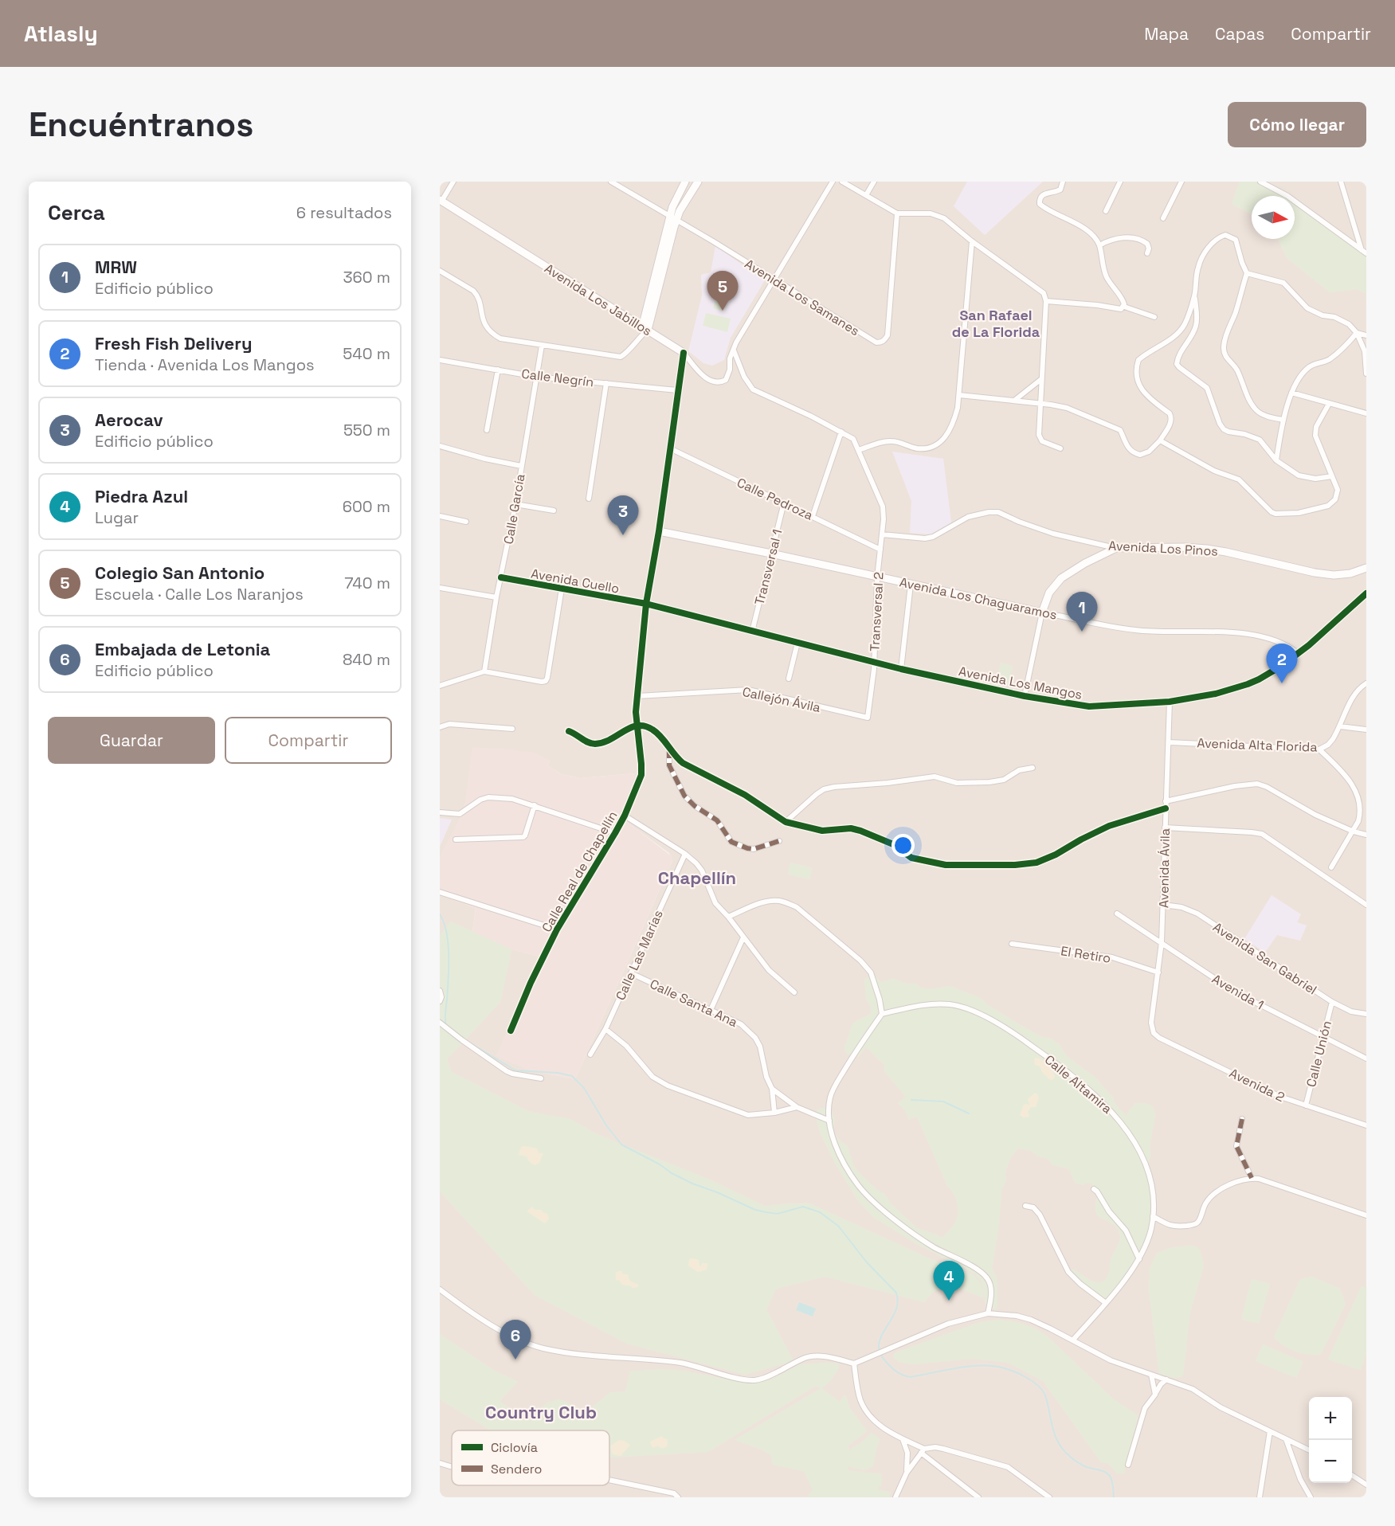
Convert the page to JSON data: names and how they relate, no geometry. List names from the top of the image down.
{
  "streets": {
    "street": [
      "Avenida Los Samanes",
      "Avenida Los Jabillos",
      "Calle Negrín",
      "Calle Pedroza",
      "Calle García",
      "Avenida Los Pinos",
      "Transversal 1",
      "Avenida Cuello",
      "Avenida Los Chaguaramos",
      "Transversal 2",
      "Avenida Los Mangos",
      "Callejón Ávila",
      "Avenida Alta Florida",
      "Avenida Ávila",
      "Calle Real de Chapellín",
      "El Retiro",
      "Calle Las Marías",
      "Avenida San Gabriel",
      "Avenida 1",
      "Calle Santa Ana",
      "Calle Unión",
      "Calle Altamira",
      "Avenida 2"
    ]
  },
  "crossings": [
    ["Avenida Los Jabillos", "Transversal 2"],
    ["Calle Negrín", "Calle García"],
    ["Calle Pedroza", "Transversal 1"],
    ["Calle Pedroza", "Transversal 2"],
    ["Calle García", "Avenida Cuello"],
    ["Avenida Los Pinos", "Transversal 2"],
    ["Transversal 1", "Avenida Los Chaguaramos"],
    ["Transversal 1", "Avenida Los Mangos"],
    ["Avenida Cuello", "Avenida Los Mangos"],
    ["Avenida Cuello", "Calle Real de Chapellín"],
    ["Avenida Los Chaguaramos", "Transversal 2"],
    ["Avenida Los Chaguaramos", "Avenida Los Mangos"],
    ["Transversal 2", "Avenida Los Mangos"],
    ["Transversal 2", "Callejón Ávila"],
    ["Avenida Los Mangos", "Avenida Ávila"],
    ["Avenida Los Mangos", "Calle Real de Chapellín"],
    ["Callejón Ávila", "Calle Real de Chapellín"],
    ["Avenida Alta Florida", "Avenida Ávila"],
    ["Avenida Ávila", "El Retiro"],
    ["Avenida Ávila", "Avenida San Gabriel"],
    ["Avenida Ávila", "Avenida 1"],
    ["Avenida Ávila", "Avenida 2"],
    ["Calle Las Marías", "Calle Santa Ana"],
    ["Avenida San Gabriel", "Calle Unión"],
    ["Avenida 1", "Calle Unión"],
    ["Calle Unión", "Avenida 2"]
  ],
  "districts": ["San Rafael de La Florida", "Chapellín", "Country Club"],
  "legend": ["Ciclovía", "Sendero"],
  "north": "right",
  "page": {
    "header": "Atlasly",
    "nav": ["Mapa", "Capas", "Compartir"],
    "buttons": [
      "Cómo llegar",
      ["Guardar", "Compartir"]
    ],
    "title": "Encuéntranos",
    "heading": ["Cerca", "6 resultados"],
    "list": [
      {
        "mark": "1",
        "name": "MRW",
        "note": "Edificio público",
        "value": "360 m"
      },
      {
        "mark": "2",
        "name": "Fresh Fish Delivery",
        "note": "Tienda · Avenida Los Mangos",
        "value": "540 m"
      },
      {
        "mark": "3",
        "name": "Aerocav",
        "note": "Edificio público",
        "value": "550 m"
      },
      {
        "mark": "4",
        "name": "Piedra Azul",
        "note": "Lugar",
        "value": "600 m"
      },
      {
        "mark": "5",
        "name": "Colegio San Antonio",
        "note": "Escuela · Calle Los Naranjos",
        "value": "740 m"
      },
      {
        "mark": "6",
        "name": "Embajada de Letonia",
        "note": "Edificio público",
        "value": "840 m"
      }
    ],
    "pins": [
      "5",
      "3",
      "1",
      "2",
      "4",
      "6"
    ],
    "map_buttons": ["+", "−"]
  }
}
